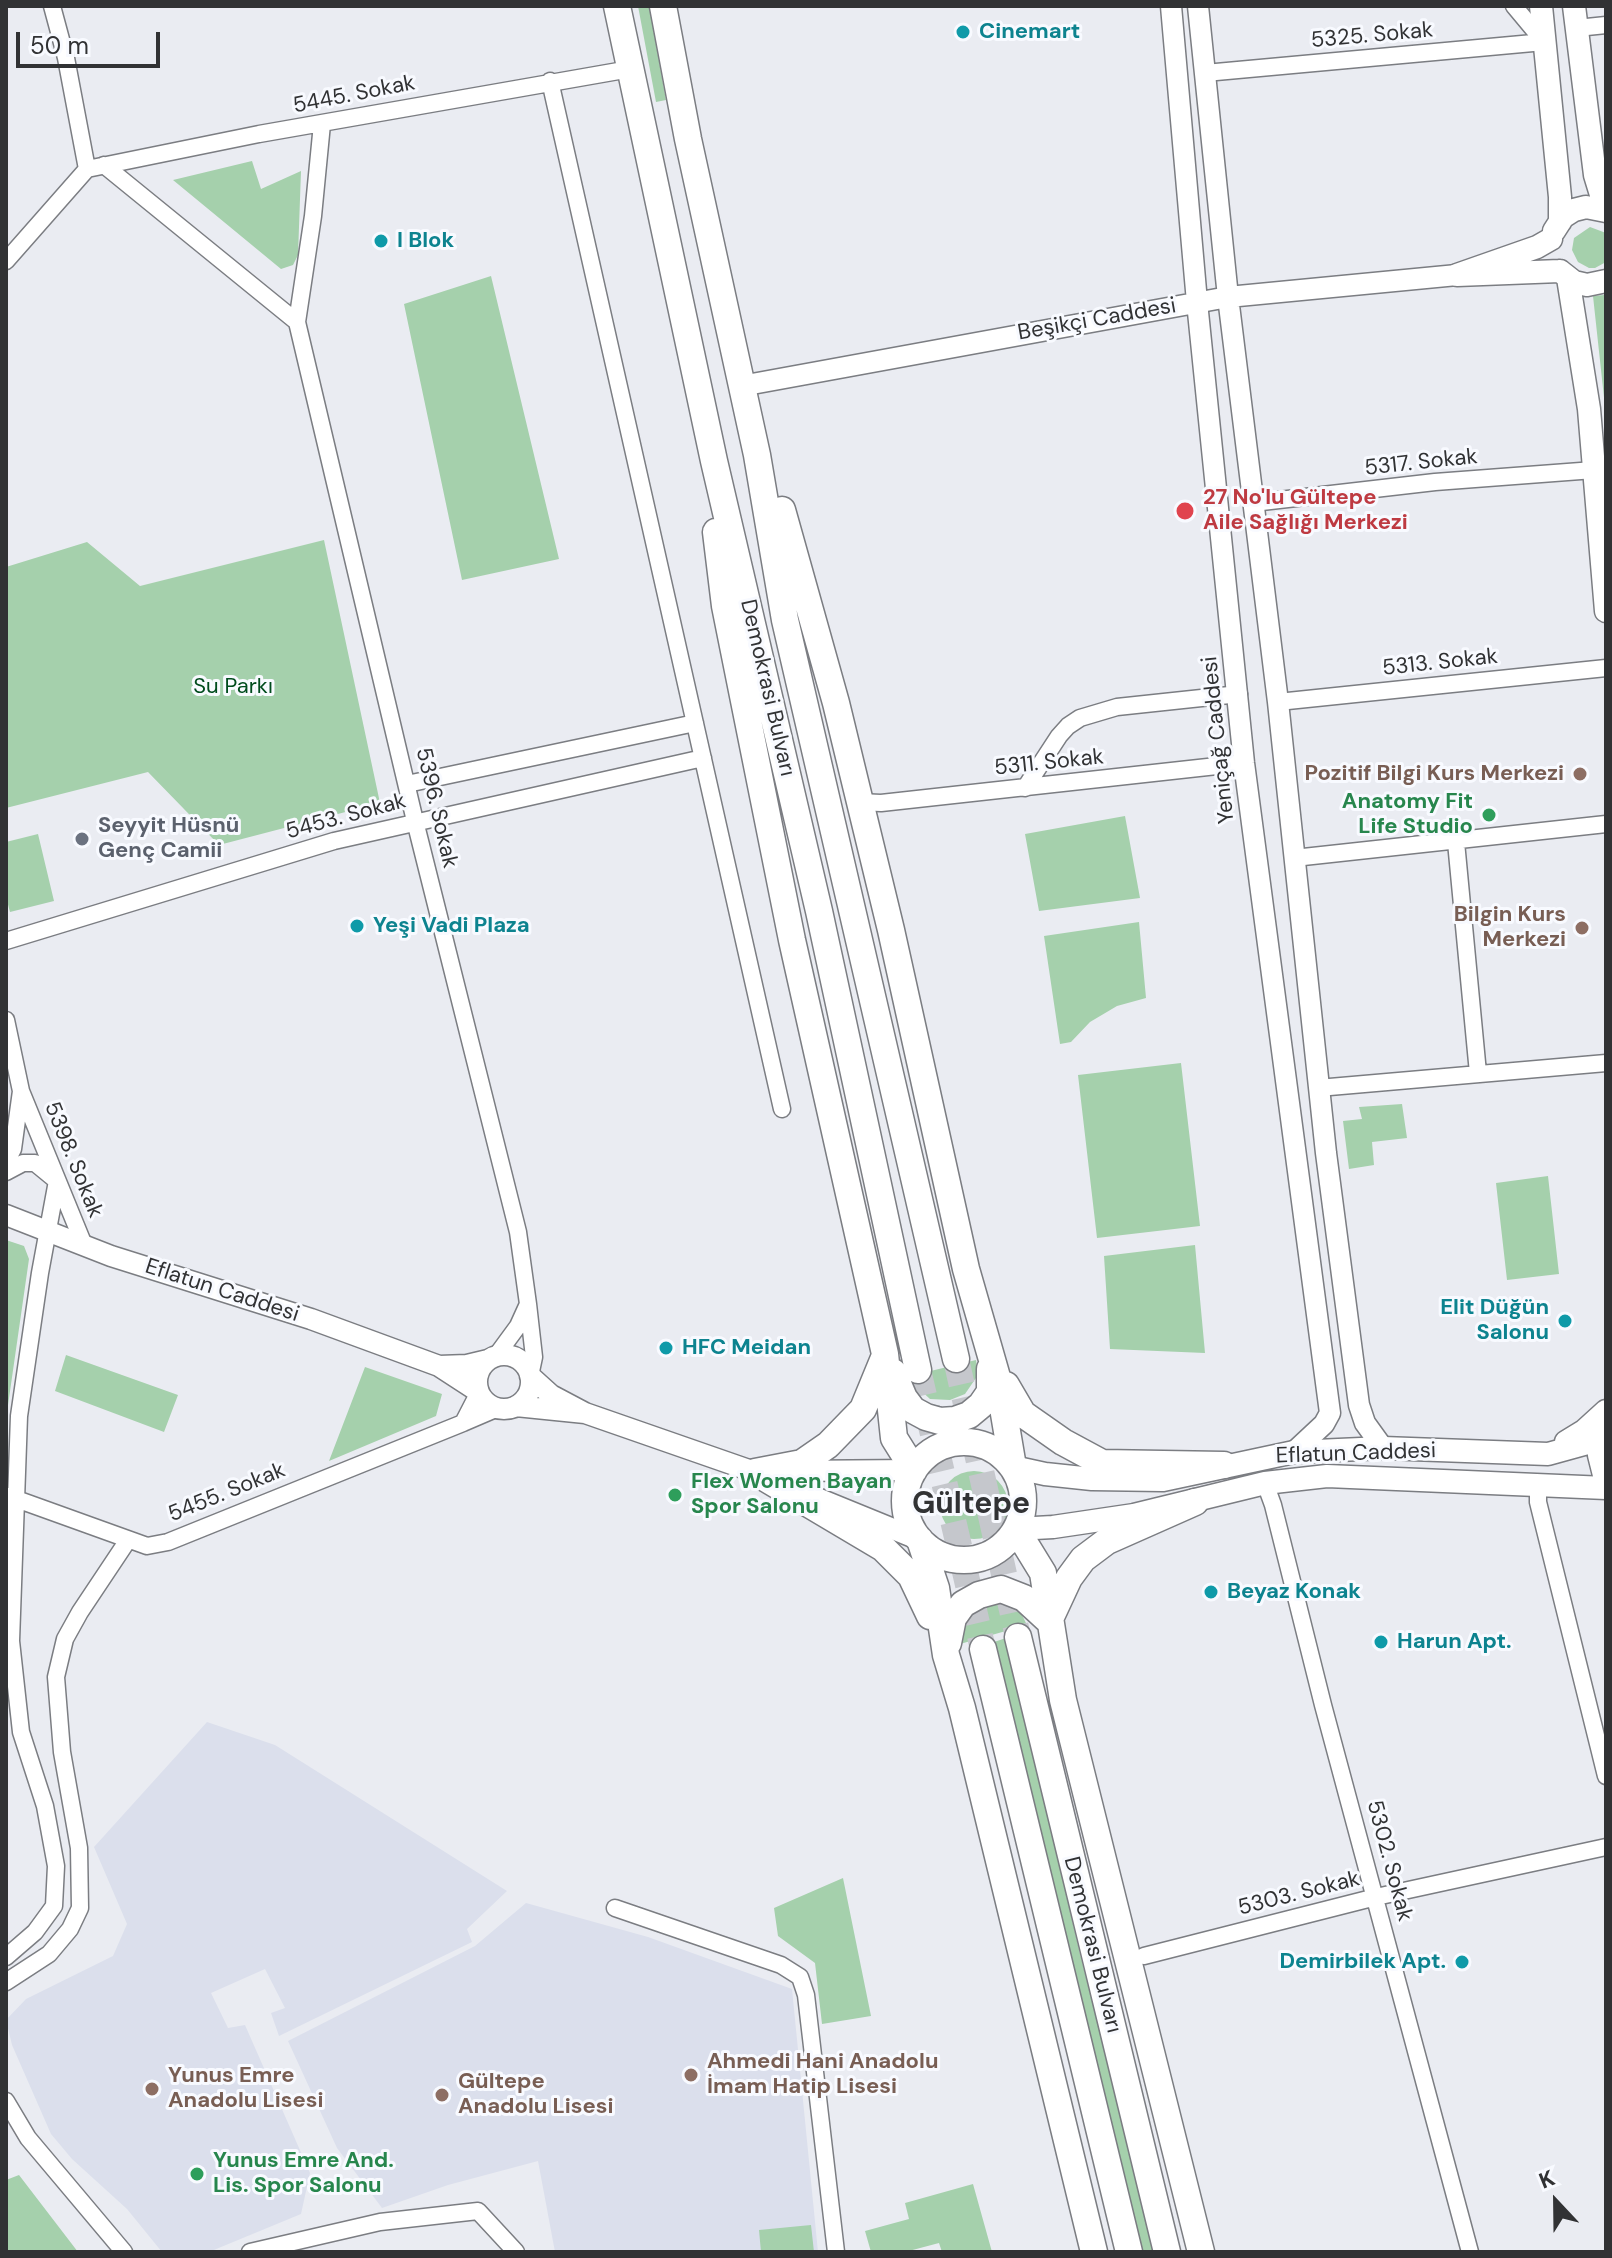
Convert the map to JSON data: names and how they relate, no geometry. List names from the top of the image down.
{
  "streets": {
    "highway": ["Demokrasi Bulvarı"],
    "main road": ["Beşikçi Caddesi", "Eflatun Caddesi"],
    "street": [
      "5325. Sokak",
      "5445. Sokak",
      "5317. Sokak",
      "5313. Sokak",
      "Yeniçağ Caddesi",
      "5311. Sokak",
      "5396. Sokak",
      "5453. Sokak",
      "5398. Sokak",
      "5455. Sokak",
      "5302. Sokak",
      "5303. Sokak"
    ]
  },
  "crossings": [
    ["5445. Sokak", "Demokrasi Bulvarı"],
    ["Beşikçi Caddesi", "Demokrasi Bulvarı"],
    ["Beşikçi Caddesi", "Yeniçağ Caddesi"],
    ["Yeniçağ Caddesi", "5311. Sokak"],
    ["Yeniçağ Caddesi", "Eflatun Caddesi"],
    ["5396. Sokak", "5453. Sokak"],
    ["5396. Sokak", "5455. Sokak"],
    ["5398. Sokak", "Eflatun Caddesi"],
    ["Eflatun Caddesi", "5302. Sokak"],
    ["5302. Sokak", "5303. Sokak"]
  ],
  "districts": ["Gültepe"],
  "parks": ["Su Parkı"],
  "places": [
    "Cinemart",
    "I Blok",
    "27 No'lu Gültepe Aile Sağlığı Merkezi",
    "Pozitif Bilgi Kurs Merkezi",
    "Anatomy Fit Life Studio",
    "Seyyit Hüsnü Genç Camii",
    "Yeşi Vadi Plaza",
    "Bilgin Kurs Merkezi",
    "Elit Düğün Salonu",
    "HFC Meidan",
    "Flex Women Bayan Spor Salonu",
    "Beyaz Konak",
    "Harun Apt.",
    "Demirbilek Apt.",
    "Ahmedi Hani Anadolu İmam Hatip Lisesi",
    "Yunus Emre Anadolu Lisesi",
    "Gültepe Anadolu Lisesi",
    "Yunus Emre And. Lis. Spor Salonu"
  ],
  "scale_bar": "50 m",
  "north": "top"
}
